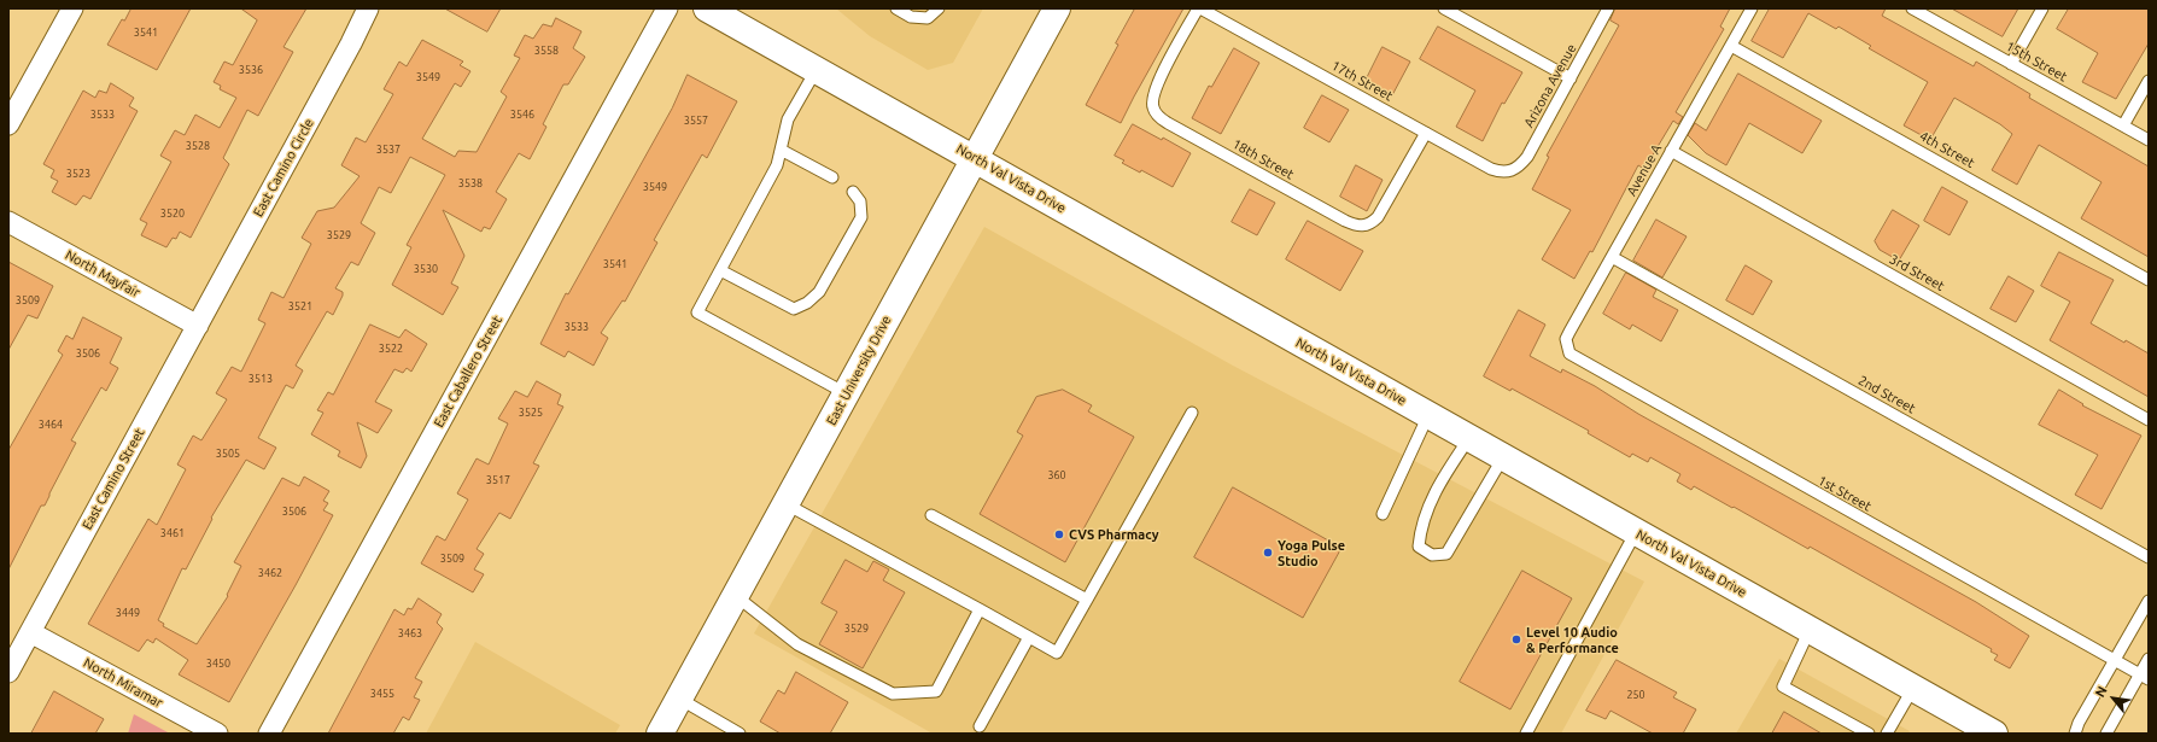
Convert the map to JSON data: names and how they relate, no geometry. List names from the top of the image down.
{
  "streets": {
    "main road": ["North Val Vista Drive", "East University Drive"],
    "street": [
      "East Camino Circle",
      "North Mayfair",
      "East Caballero Street",
      "East Camino Street",
      "North Miramar"
    ],
    "lane": [
      "15th Street",
      "17th Street",
      "Arizona Avenue",
      "4th Street",
      "18th Street",
      "Avenue A",
      "3rd Street",
      "2nd Street",
      "1st Street"
    ]
  },
  "crossings": [
    ["17th Street", "Arizona Avenue"],
    ["17th Street", "18th Street"],
    ["4th Street", "Avenue A"],
    ["East Camino Circle", "North Mayfair"],
    ["East Camino Circle", "East Camino Street"],
    ["Avenue A", "3rd Street"],
    ["Avenue A", "2nd Street"],
    ["Avenue A", "1st Street"],
    ["North Val Vista Drive", "East University Drive"],
    ["North Mayfair", "East Camino Street"],
    ["East Camino Street", "North Miramar"]
  ],
  "places": ["CVS Pharmacy", "Yoga Pulse Studio", "Level 10 Audio & Performance"],
  "house_numbers": [
    "3541",
    "3558",
    "3536",
    "3549",
    "3533",
    "3546",
    "3557",
    "3528",
    "3537",
    "3523",
    "3538",
    "3549",
    "3520",
    "3529",
    "3541",
    "3530",
    "3509",
    "3521",
    "3533",
    "3522",
    "3506",
    "3513",
    "3525",
    "3464",
    "3505",
    "360",
    "3517",
    "3506",
    "3461",
    "3509",
    "3462",
    "3449",
    "3529",
    "3463",
    "3450",
    "3455",
    "250"
  ],
  "north": "top left"
}
